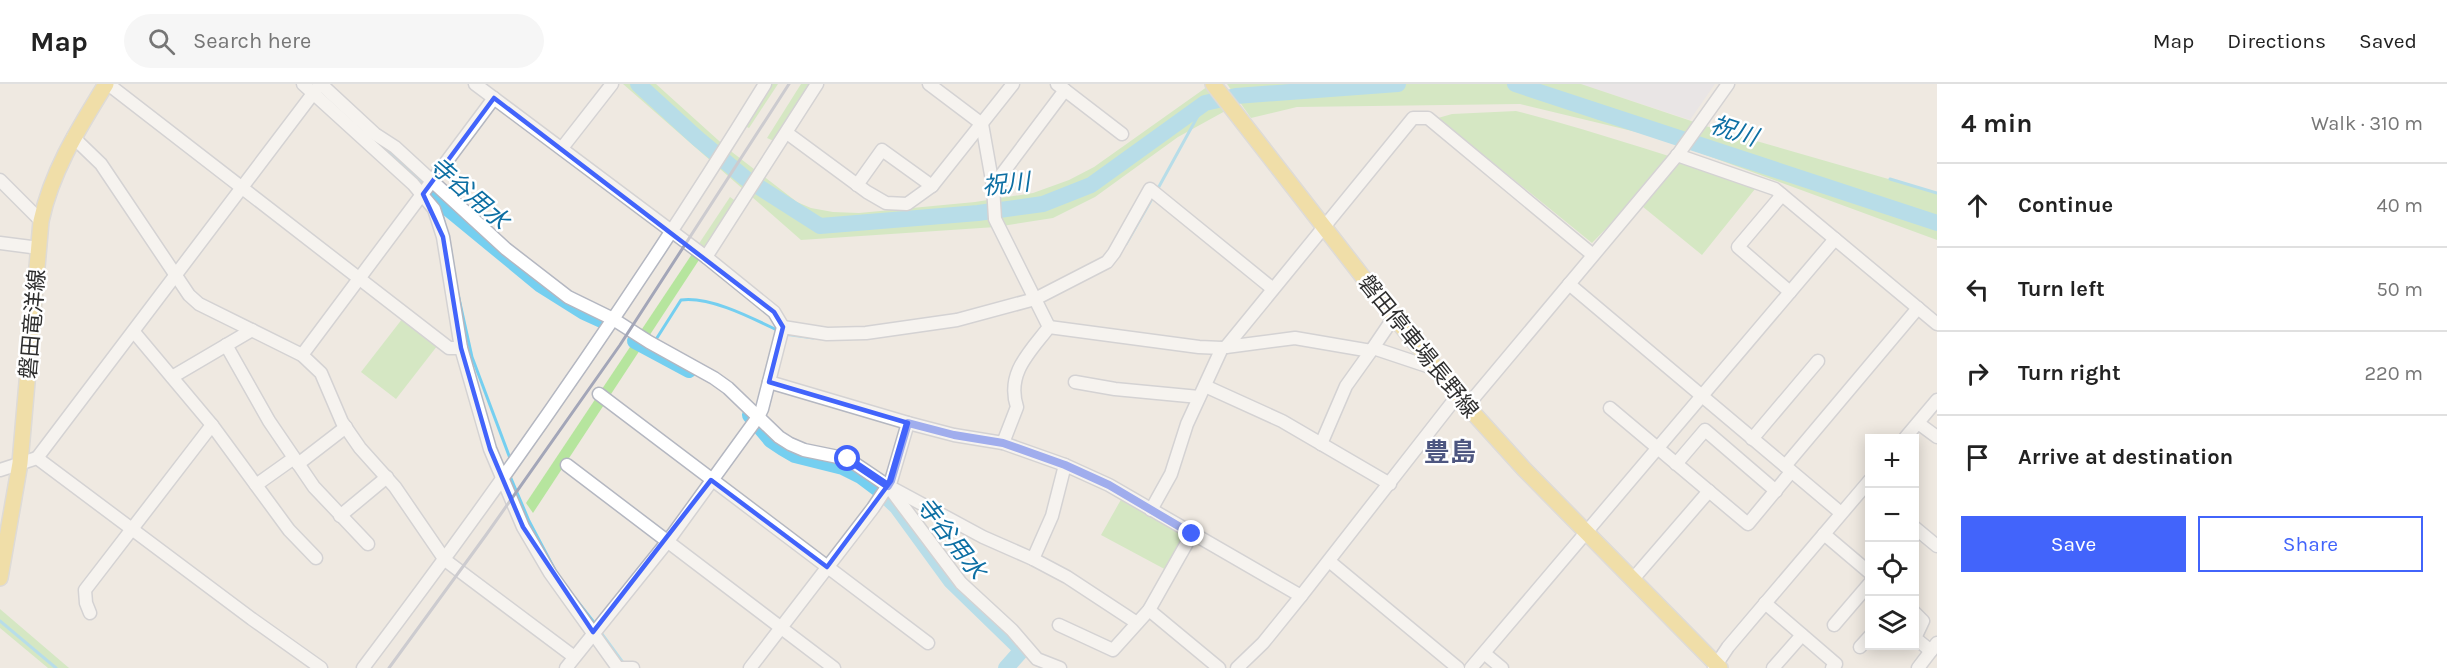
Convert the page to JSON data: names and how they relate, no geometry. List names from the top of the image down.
{
  "streets": {
    "main road": ["磐田竜洋線", "磐田停車場長野線"]
  },
  "districts": ["豊島"],
  "water": ["祝川", "寺谷用水"],
  "page": {
    "header": "Map",
    "search": "Search here",
    "nav": ["Map", "Directions", "Saved"],
    "heading": ["4 min", "Walk · 310 m"],
    "list": [
      ["Continue", "40 m"],
      ["Turn left", "50 m"],
      ["Turn right", "220 m"],
      "Arrive at destination"
    ],
    "map_buttons": ["+", "−"],
    "buttons": ["Save", "Share"]
  }
}
